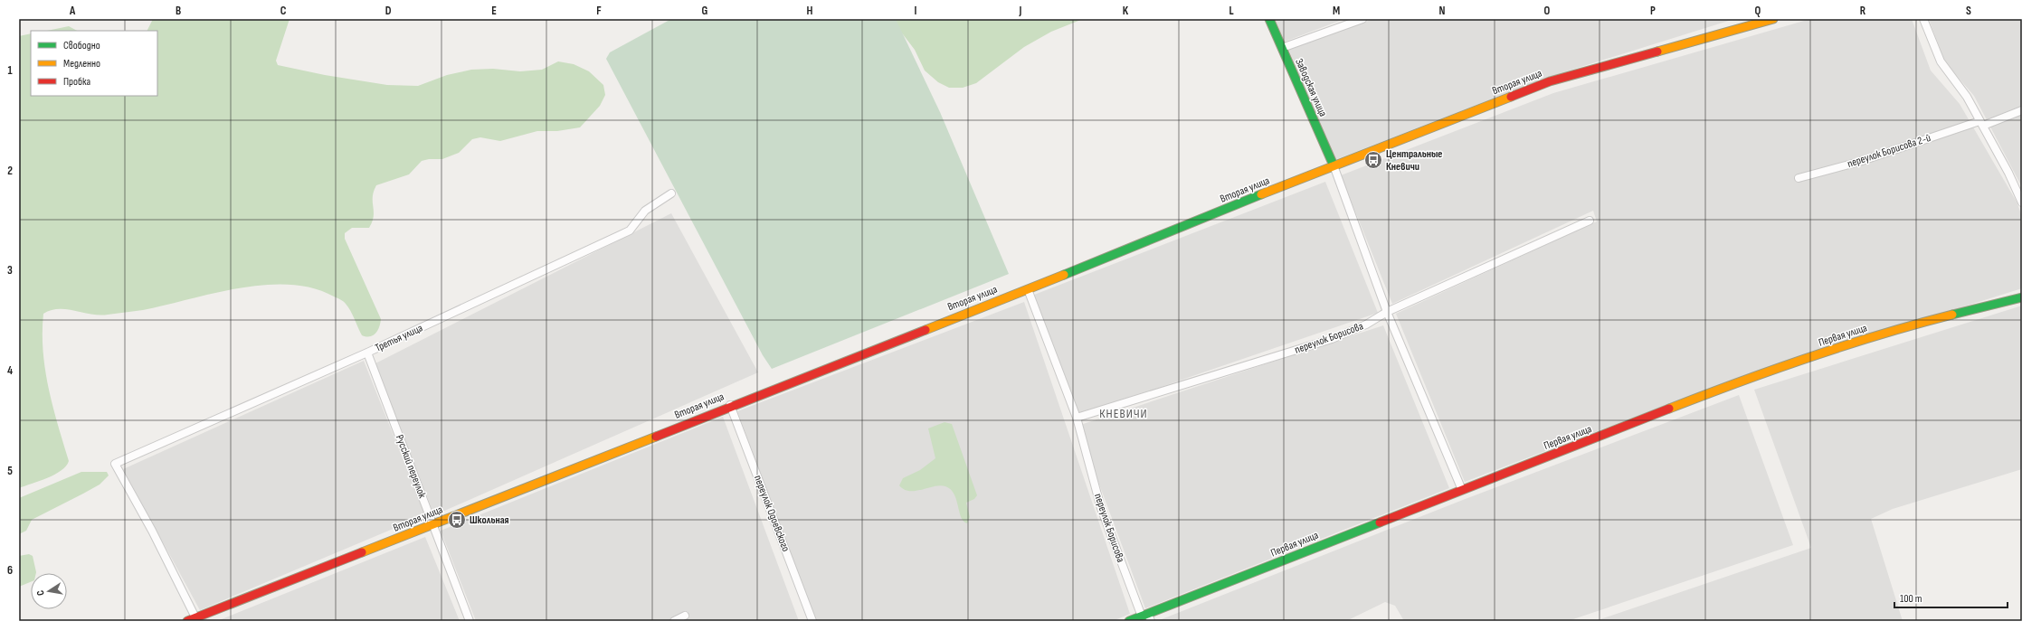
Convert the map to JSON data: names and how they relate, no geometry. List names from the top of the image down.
{
  "streets": {
    "main road": ["Вторая улица", "Заводская улица", "Первая улица"],
    "street": [
      "переулок Борисова 2-й",
      "Третья улица",
      "переулок Борисова",
      "Русский переулок",
      "переулок Одоевского"
    ]
  },
  "crossings": [
    ["Вторая улица", "Заводская улица"],
    ["Вторая улица", "Третья улица"],
    ["Вторая улица", "переулок Борисова"],
    ["Вторая улица", "Русский переулок"],
    ["Вторая улица", "переулок Одоевского"],
    ["Первая улица", "переулок Борисова"],
    ["Третья улица", "Русский переулок"]
  ],
  "districts": ["КНЕВИЧИ"],
  "places": {
    "bus stop": ["Центральные Кневичи", "Школьная"]
  },
  "legend": ["Свободно", "Медленно", "Пробка"],
  "scale_bar": "100 m",
  "north": "left",
  "grid": {
    "columns": [
      "A",
      "B",
      "C",
      "D",
      "E",
      "F",
      "G",
      "H",
      "I",
      "J",
      "K",
      "L",
      "M",
      "N",
      "O",
      "P",
      "Q",
      "R",
      "S"
    ],
    "rows": [
      "1",
      "2",
      "3",
      "4",
      "5",
      "6"
    ]
  }
}
